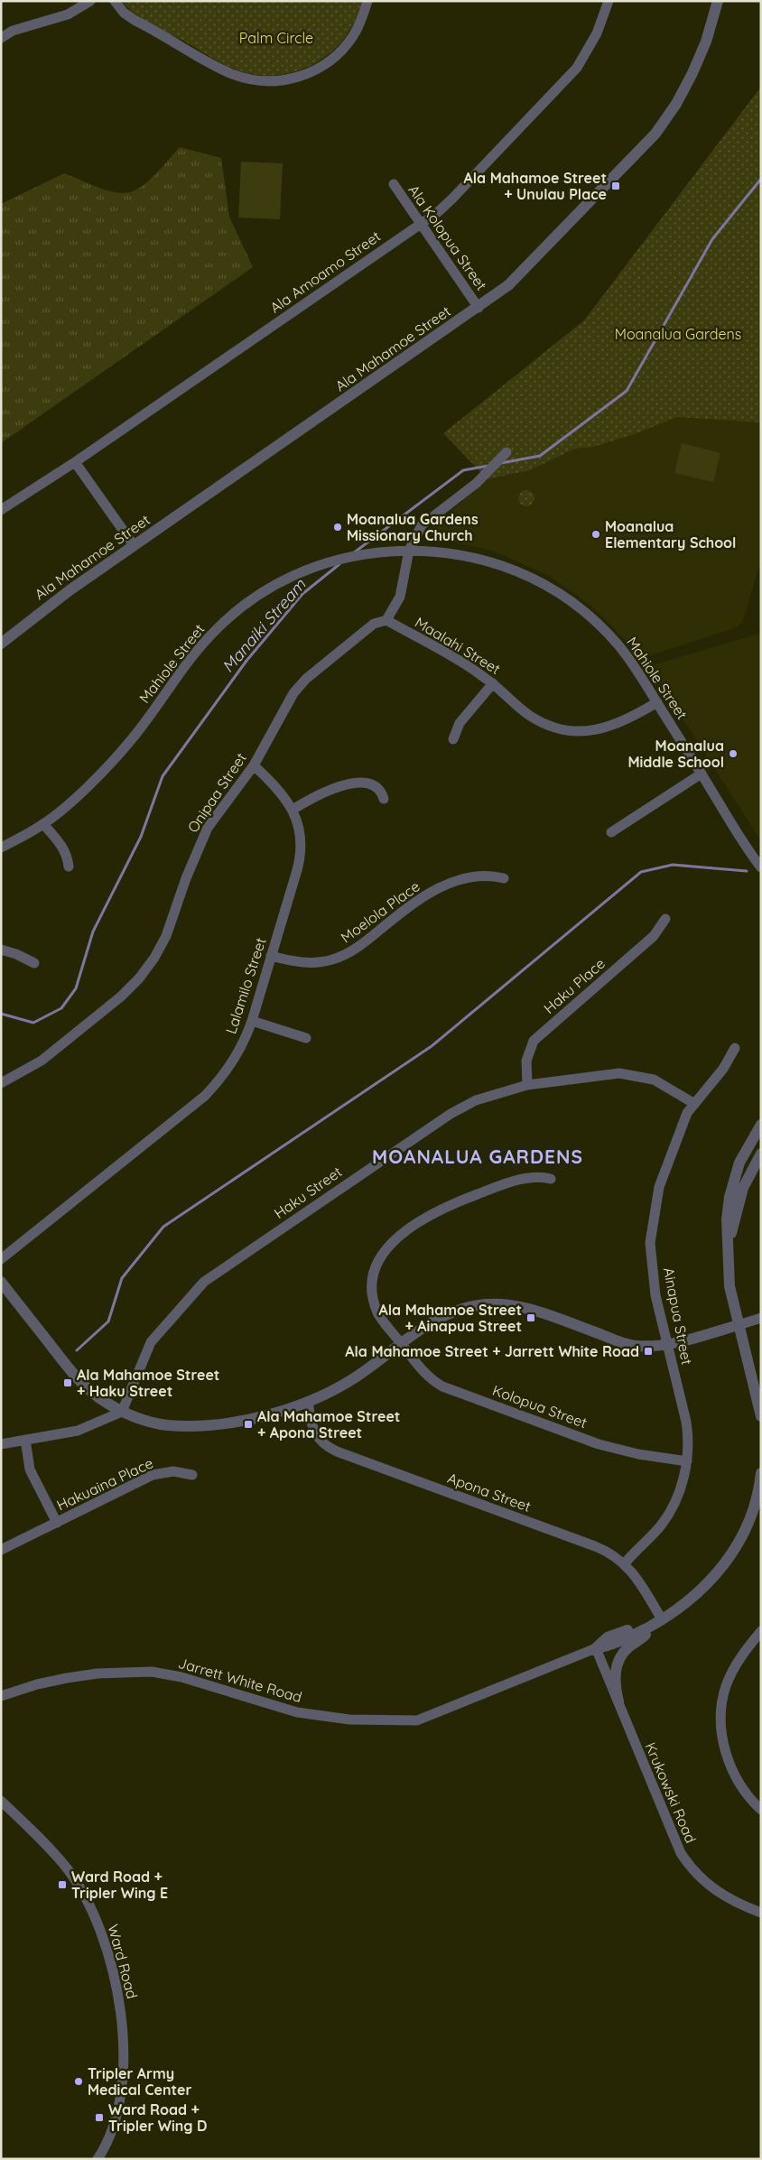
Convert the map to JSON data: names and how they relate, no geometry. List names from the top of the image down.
{
  "streets": {
    "street": [
      "Ala Kolopua Street",
      "Ala Amoamo Street",
      "Ala Mahamoe Street",
      "Maalahi Street",
      "Mahiole Street",
      "Onipaa Street",
      "Moelola Place",
      "Lalamilo Street",
      "Haku Place",
      "Haku Street",
      "Ainapua Street",
      "Kolopua Street",
      "Hakuaina Place",
      "Apona Street",
      "Jarrett White Road",
      "Krukowski Road",
      "Ward Road"
    ]
  },
  "crossings": [
    ["Ala Kolopua Street", "Ala Amoamo Street"],
    ["Ala Kolopua Street", "Ala Mahamoe Street"],
    ["Maalahi Street", "Mahiole Street"],
    ["Maalahi Street", "Onipaa Street"],
    ["Onipaa Street", "Lalamilo Street"],
    ["Moelola Place", "Lalamilo Street"],
    ["Haku Place", "Haku Street"],
    ["Haku Street", "Ainapua Street"],
    ["Ainapua Street", "Kolopua Street"],
    ["Ainapua Street", "Apona Street"],
    ["Apona Street", "Jarrett White Road"],
    ["Jarrett White Road", "Krukowski Road"]
  ],
  "districts": ["MOANALUA GARDENS"],
  "water": ["Manaiki Stream"],
  "parks": ["Palm Circle", "Moanalua Gardens"],
  "places": {
    "transit": [
      "Ala Mahamoe Street + Unulau Place",
      "Ala Mahamoe Street + Ainapua Street",
      "Ala Mahamoe Street + Jarrett White Road",
      "Ala Mahamoe Street + Haku Street",
      "Ala Mahamoe Street + Apona Street",
      "Ward Road + Tripler Wing E",
      "Ward Road + Tripler Wing D"
    ],
    "other": [
      "Moanalua Gardens Missionary Church",
      "Moanalua Elementary School",
      "Moanalua Middle School",
      "Tripler Army Medical Center"
    ]
  }
}
